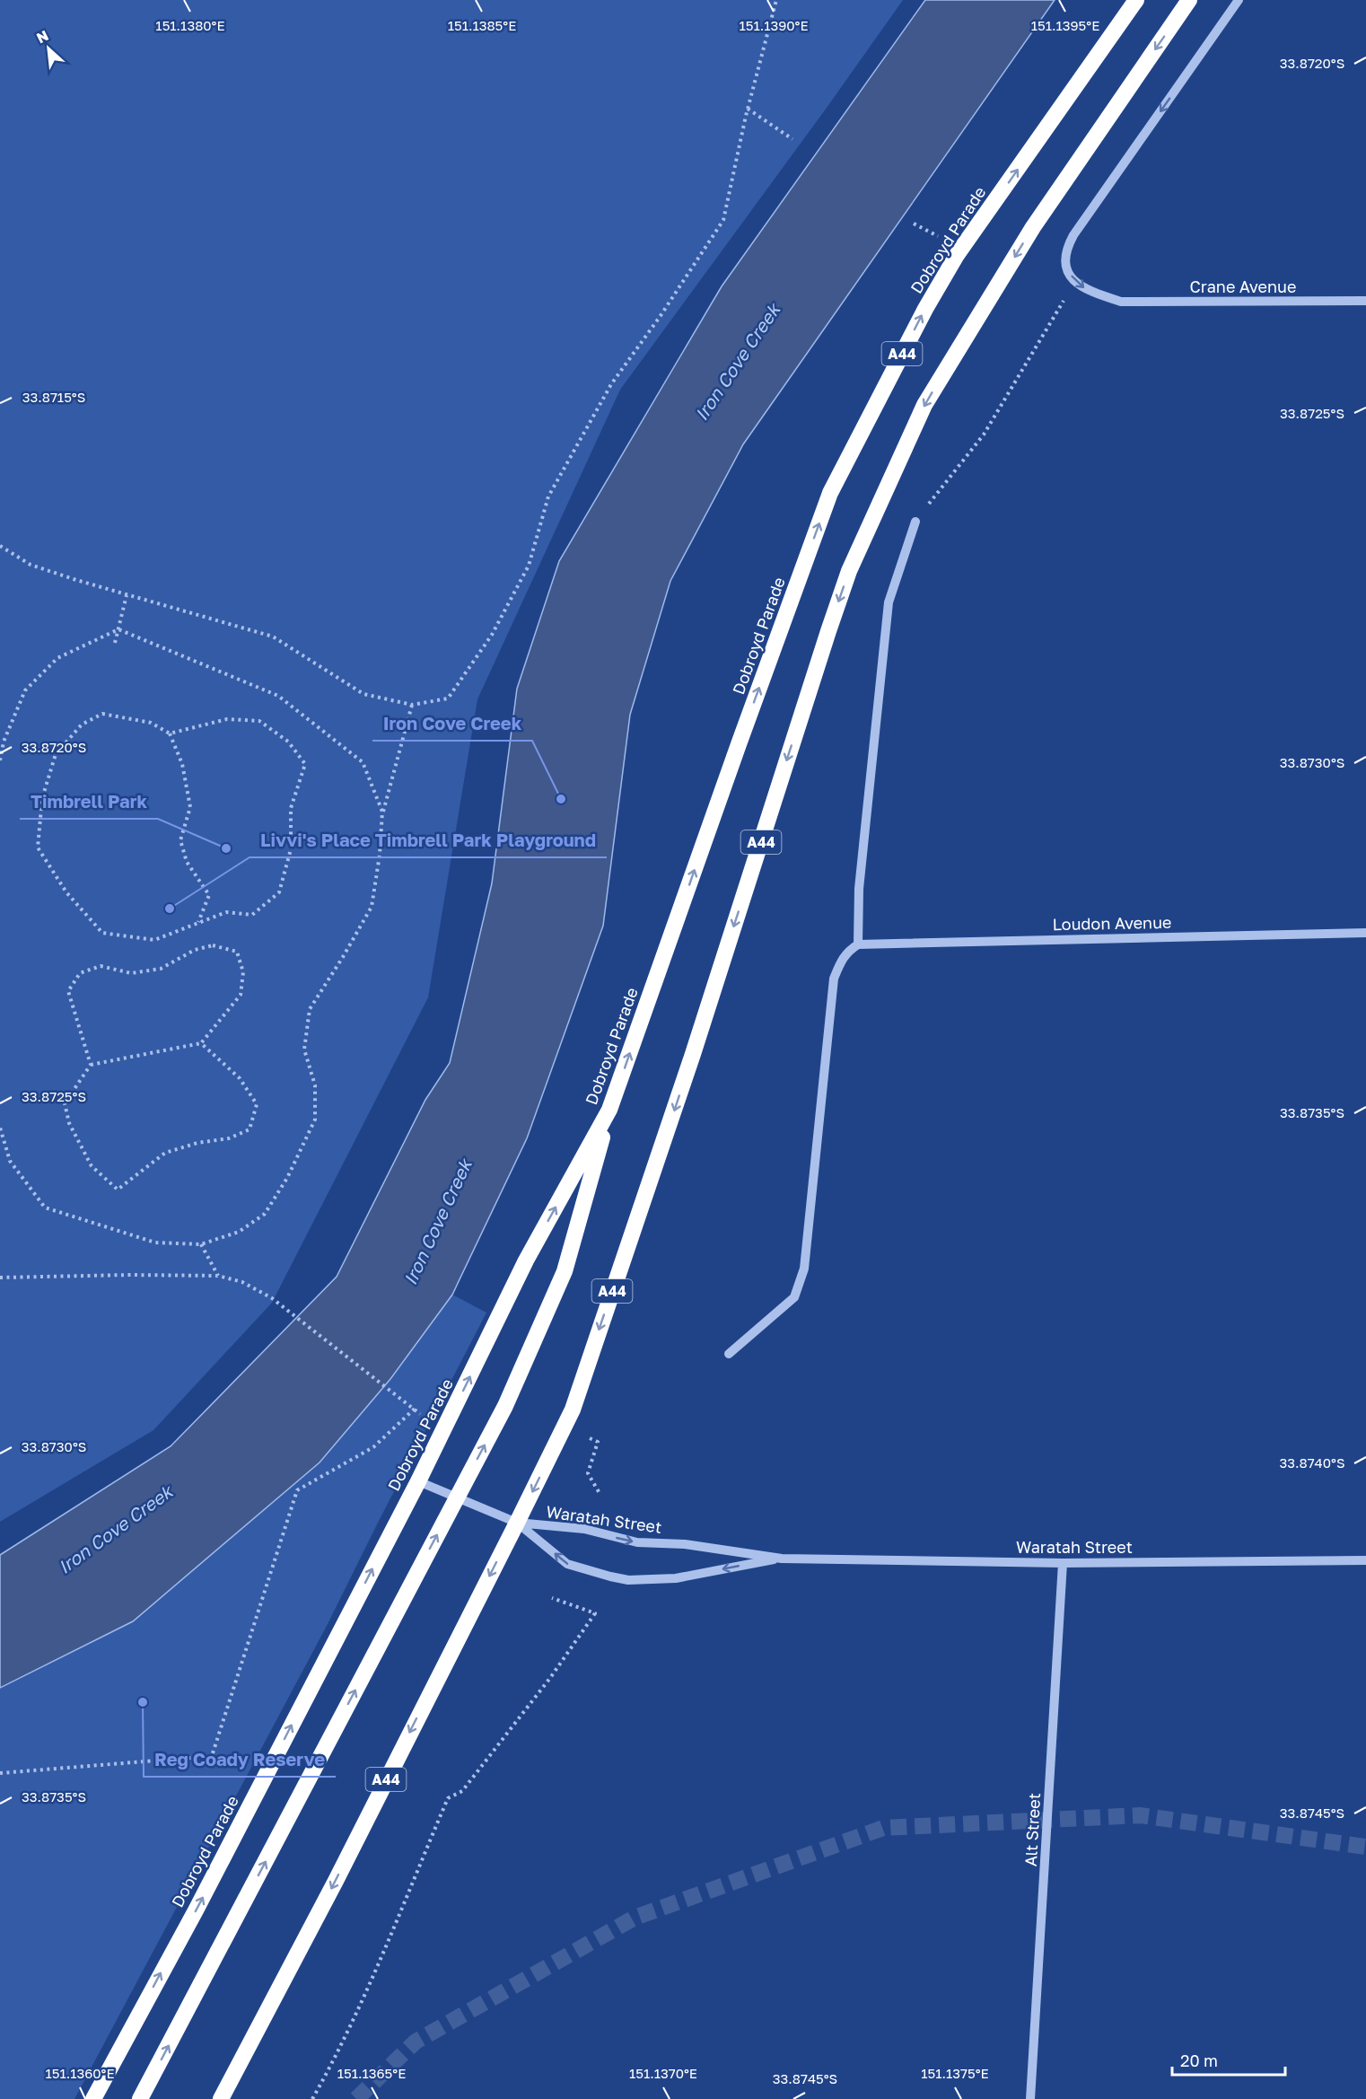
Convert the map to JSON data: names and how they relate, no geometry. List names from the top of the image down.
{
  "streets": {
    "highway": ["Dobroyd Parade", "A44"],
    "street": [
      "Crane Avenue",
      "Loudon Avenue",
      "Waratah Street",
      "Alt Street"
    ]
  },
  "crossings": [
    ["Dobroyd Parade", "Waratah Street"],
    ["A44", "Waratah Street"],
    ["Waratah Street", "Alt Street"]
  ],
  "one_way": ["Crane Avenue"],
  "water": ["Iron Cove Creek"],
  "places": [
    "Iron Cove Creek",
    "Timbrell Park",
    "Livvi's Place Timbrell Park Playground",
    "Reg Coady Reserve"
  ],
  "scale_bar": "20 m",
  "north": "top left",
  "coordinates": [
    "151.1380°E",
    "151.1385°E",
    "151.1390°E",
    "151.1395°E",
    "33.8720°S",
    "33.8715°S",
    "33.8725°S",
    "33.8730°S",
    "33.8735°S",
    "33.8740°S",
    "33.8745°S",
    "151.1360°E",
    "151.1365°E",
    "151.1370°E",
    "151.1375°E"
  ]
}
